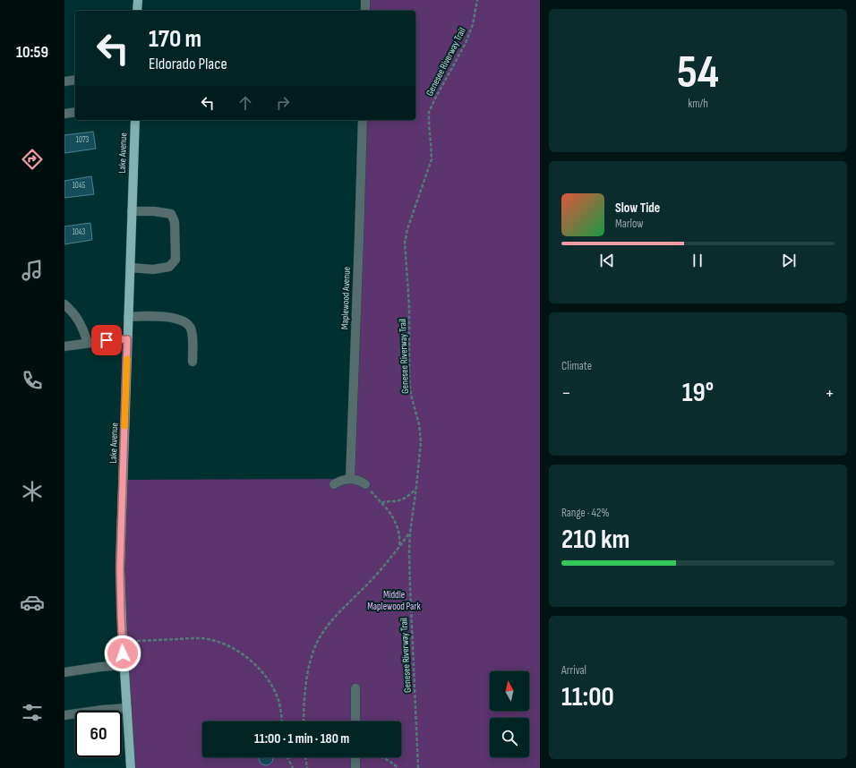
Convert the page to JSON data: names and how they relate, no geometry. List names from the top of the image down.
{
  "streets": {
    "main road": ["Lake Avenue"],
    "street": ["Maplewood Avenue"],
    "path": ["Genesee Riverway Trail"]
  },
  "parks": ["Middle Maplewood Park"],
  "house_numbers": ["1073", "1045", "1043"],
  "north": "top",
  "page": {
    "tabs": "10:59",
    "tile": [
      ["54", "km/h"],
      "Climate",
      ["Range · 42%", "210 km"],
      ["Arrival", "11:00"]
    ],
    "turn": ["170 m", "Eldorado Place"],
    "song": ["Slow Tide", "Marlow"],
    "heat": ["−", "19°", "+"],
    "limit": "60",
    "trip": "11:00 · 1 min · 180 m"
  }
}
